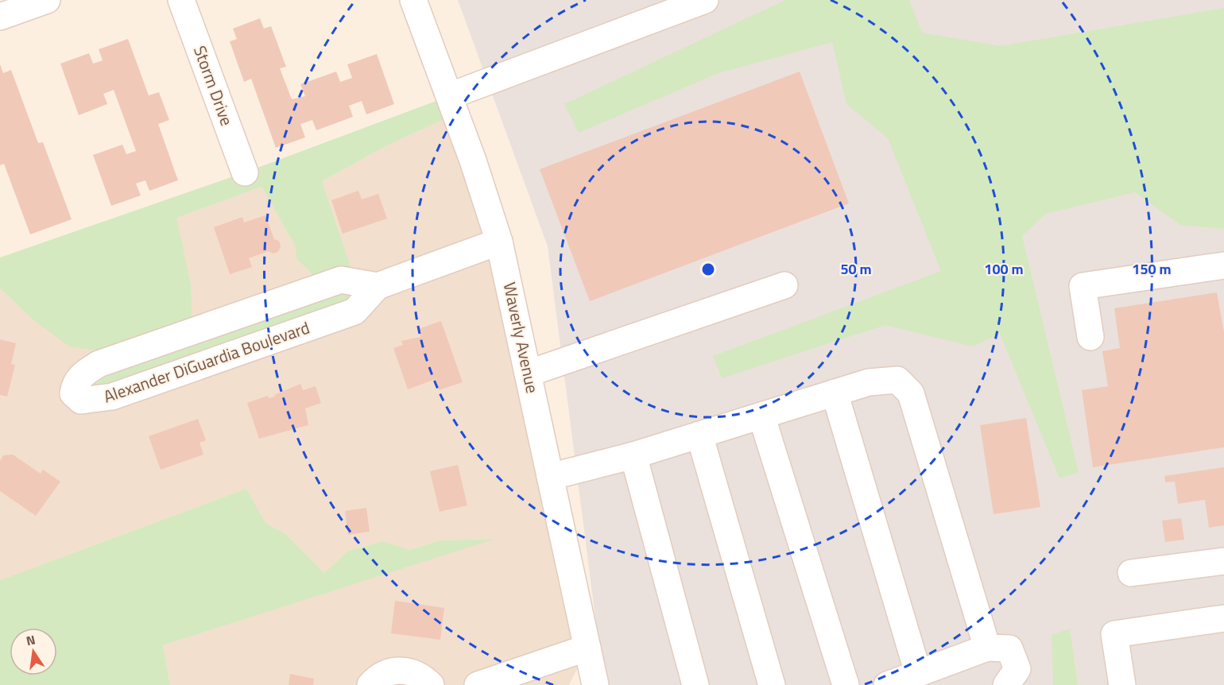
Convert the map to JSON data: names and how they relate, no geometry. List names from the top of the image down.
{
  "streets": {
    "street": ["Storm Drive", "Waverly Avenue", "Alexander DiGuardia Boulevard"]
  },
  "crossings": [
    ["Waverly Avenue", "Alexander DiGuardia Boulevard"]
  ],
  "north": "top",
  "rings": ["50 m", "100 m", "150 m"]
}
